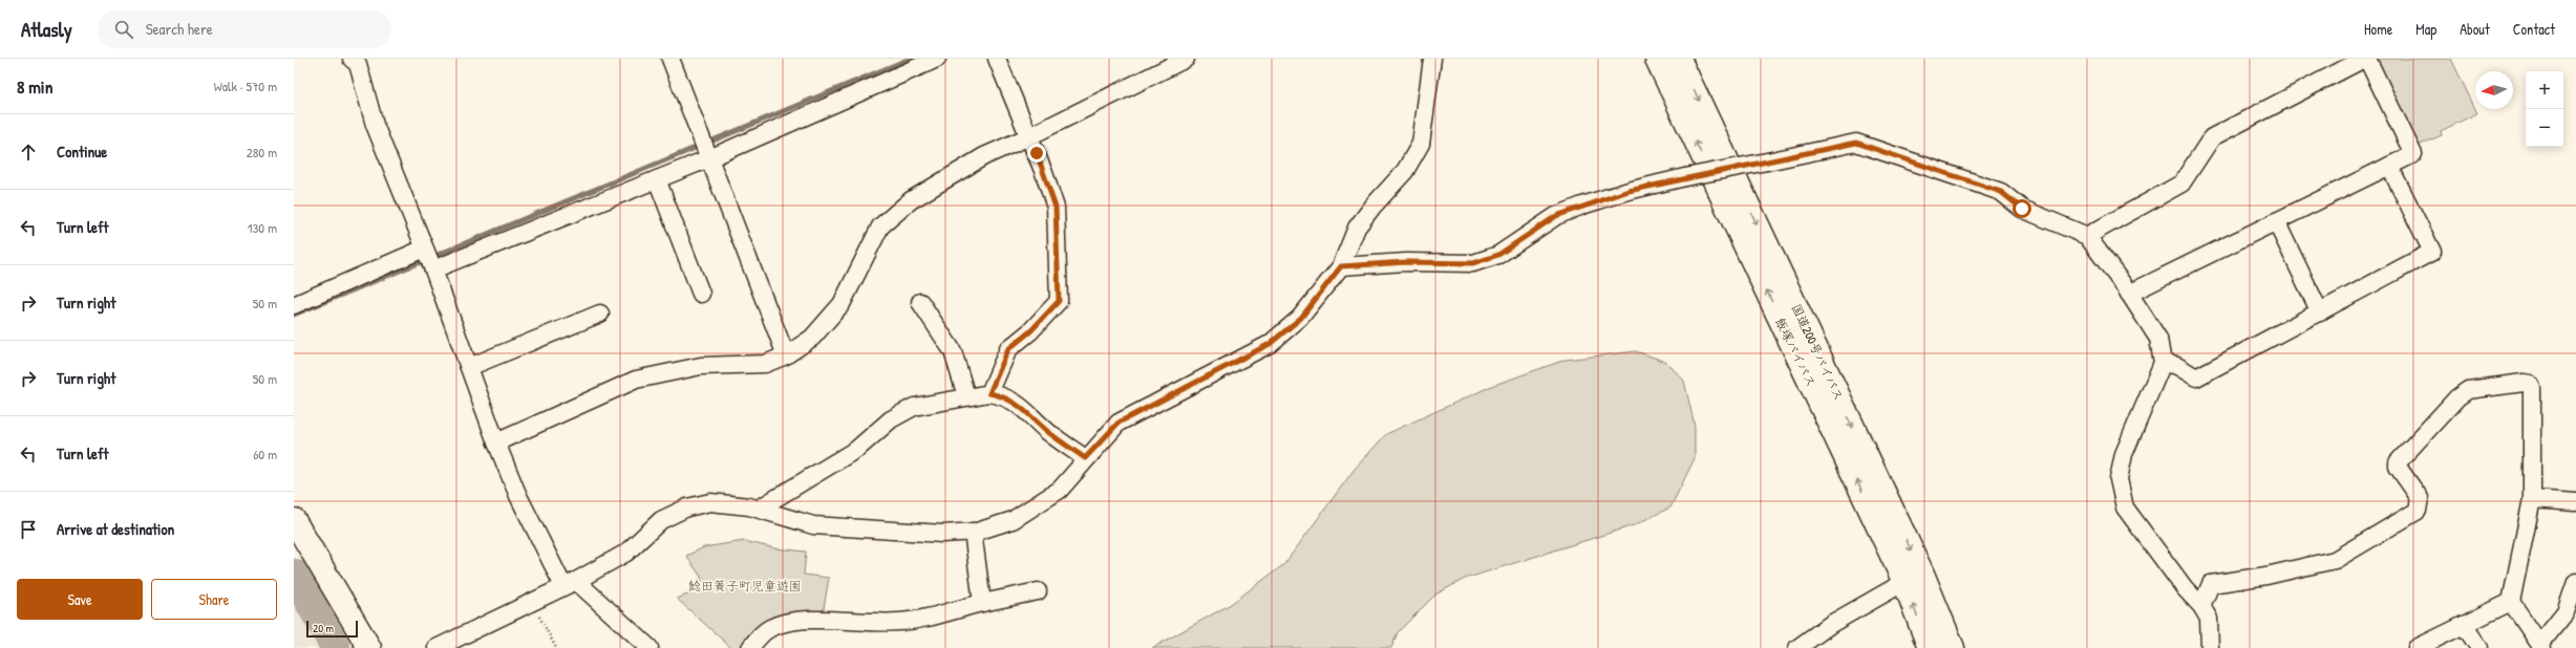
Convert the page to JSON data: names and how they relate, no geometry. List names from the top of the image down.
{
  "streets": {
    "main road": ["飯塚バイパス", "国道200号バイパス"]
  },
  "one_way": ["飯塚バイパス", "国道200号バイパス"],
  "parks": ["鯰田簀子町児童遊園"],
  "scale_bar": "20 m",
  "north": "left",
  "page": {
    "header": "Atlasly",
    "search": "Search here",
    "nav": [
      "Home",
      "Map",
      "About",
      "Contact"
    ],
    "heading": ["8 min", "Walk · 570 m"],
    "map_buttons": ["+", "−"],
    "list": [
      ["Continue", "280 m"],
      ["Turn left", "130 m"],
      ["Turn right", "50 m"],
      ["Turn right", "50 m"],
      ["Turn left", "60 m"],
      "Arrive at destination"
    ],
    "buttons": ["Save", "Share"],
    "scale": "20 m"
  }
}
